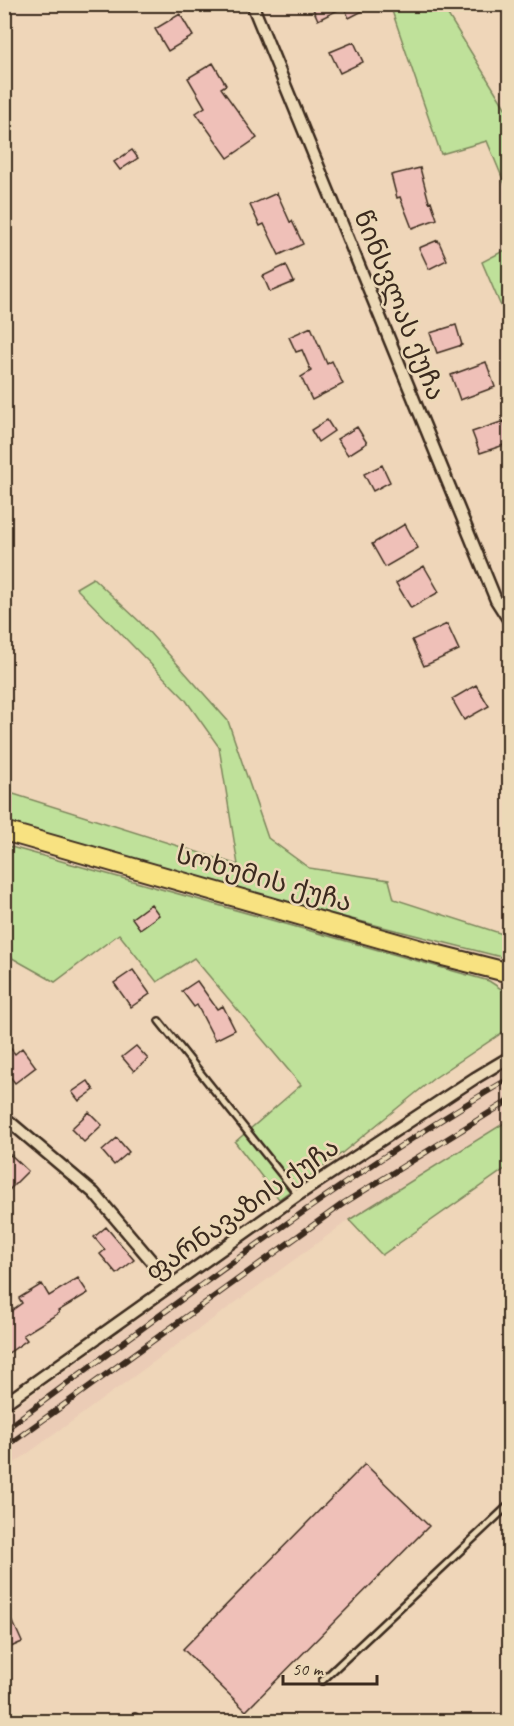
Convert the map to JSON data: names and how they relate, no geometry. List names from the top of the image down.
{
  "streets": {
    "highway": ["სოხუმის ქუჩა"],
    "street": ["წინსვლას ქუჩა", "ფარნავაზის ქუჩა"]
  },
  "scale_bar": "50 m"
}
